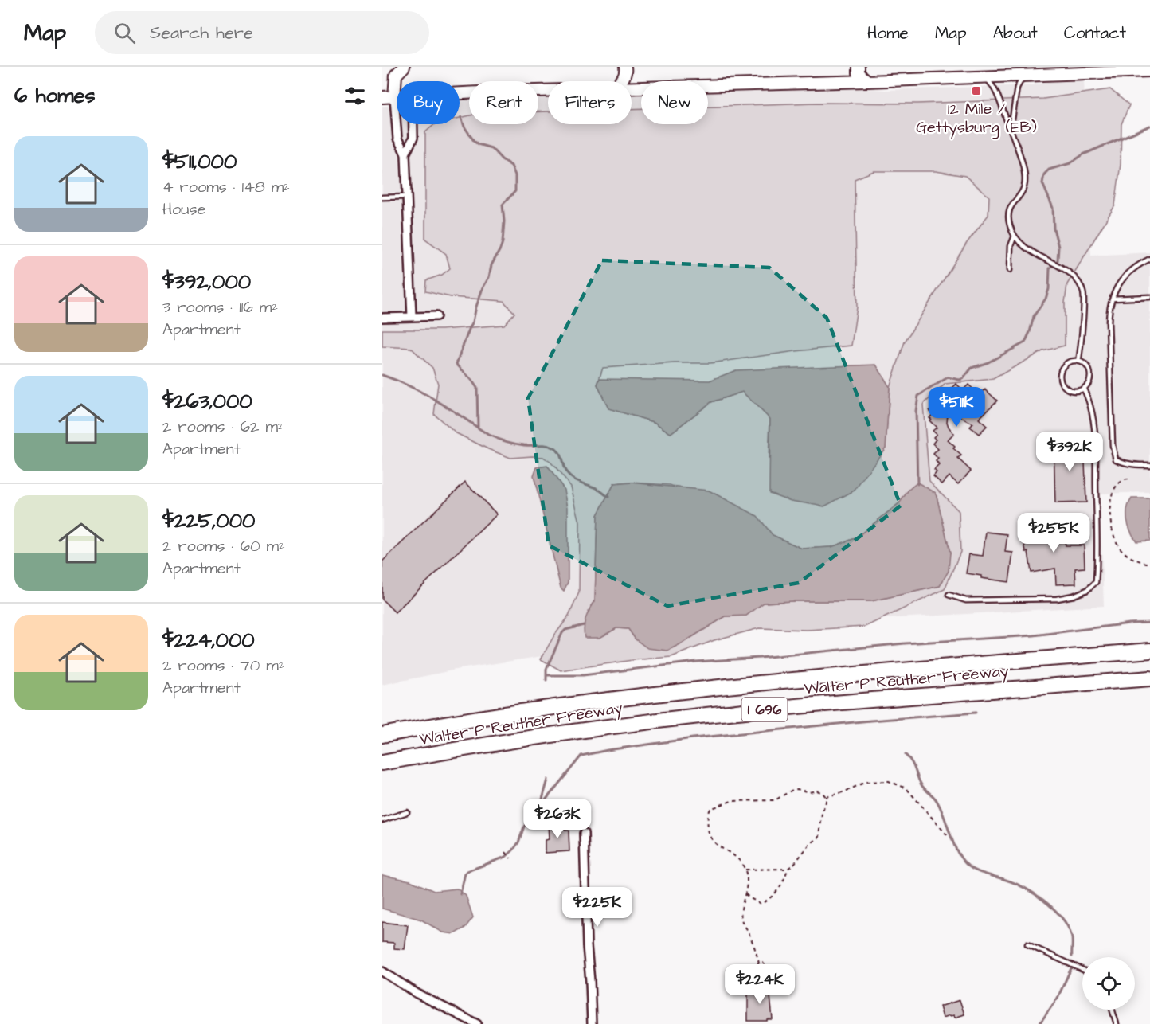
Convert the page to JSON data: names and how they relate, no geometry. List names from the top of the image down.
{
  "streets": {
    "highway": ["Walter P Reuther Freeway", "I 696"]
  },
  "places": {
    "transit": ["12 Mile / Gettysburg (EB)"]
  },
  "page": {
    "header": "Map",
    "search": "Search here",
    "nav": [
      "Home",
      "Map",
      "About",
      "Contact"
    ],
    "heading": "6 homes",
    "chip": [
      "Buy",
      "Rent",
      "Filters",
      "New"
    ],
    "list": [
      {
        "name": "$511,000",
        "note": "4 rooms · 148 m² · House"
      },
      {
        "name": "$392,000",
        "note": "3 rooms · 116 m² · Apartment"
      },
      {
        "name": "$263,000",
        "note": "2 rooms · 62 m² · Apartment"
      },
      {
        "name": "$225,000",
        "note": "2 rooms · 60 m² · Apartment"
      },
      {
        "name": "$224,000",
        "note": "2 rooms · 70 m² · Apartment"
      }
    ],
    "price": [
      "$511K",
      "$392K",
      "$255K",
      "$263K",
      "$225K",
      "$224K"
    ]
  }
}
